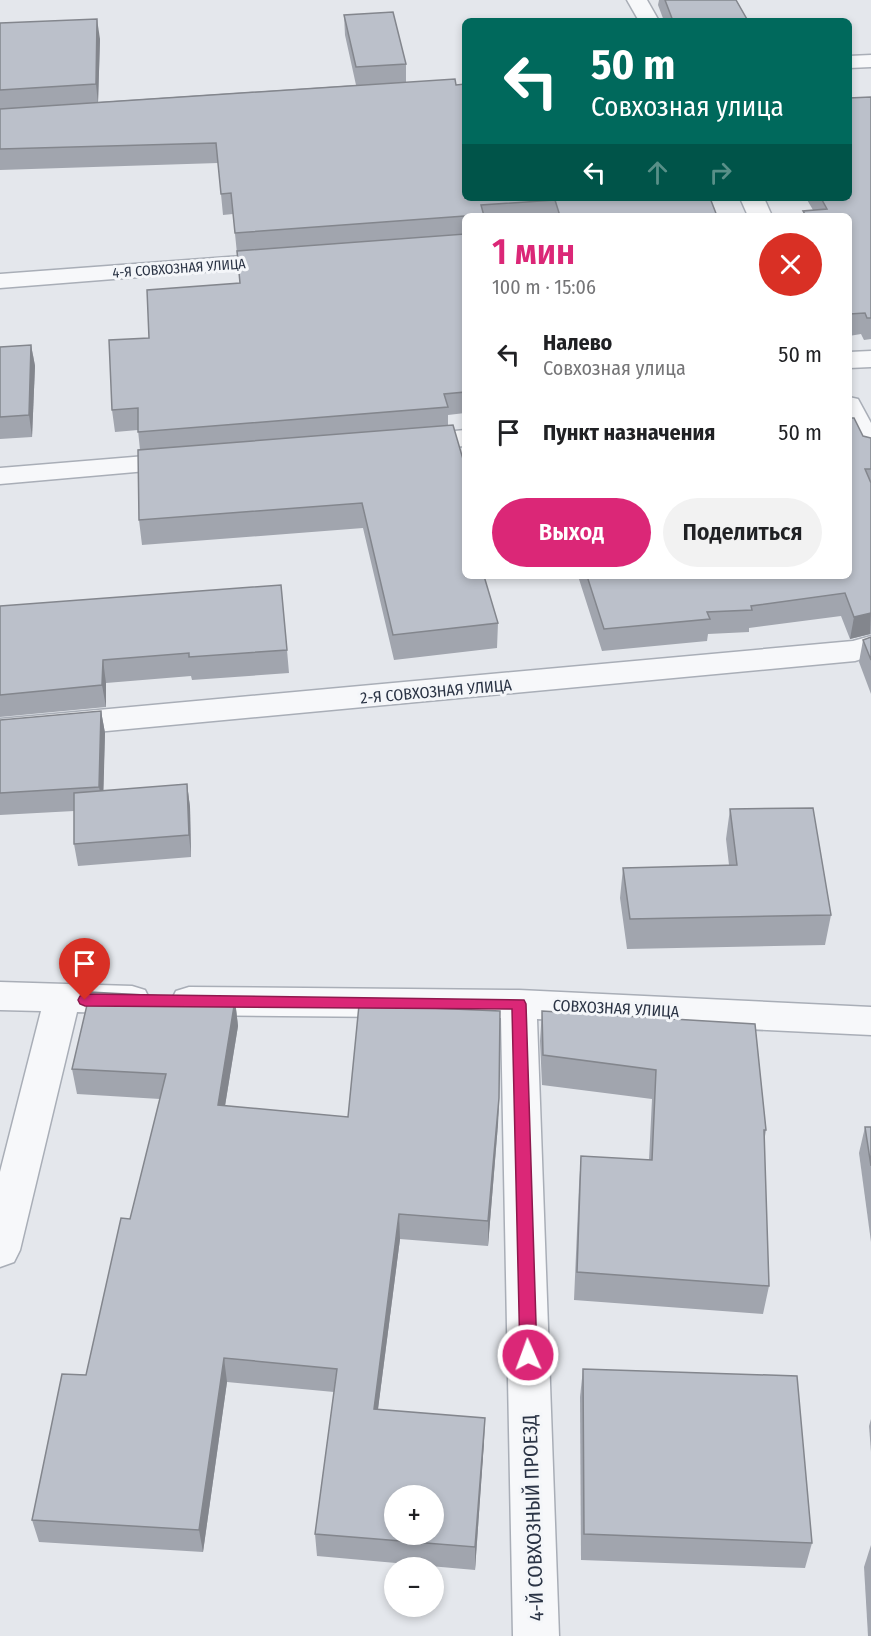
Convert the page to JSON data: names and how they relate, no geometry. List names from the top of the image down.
{
  "streets": {
    "street": [
      "4-Я СОВХОЗНАЯ УЛИЦА",
      "2-Я СОВХОЗНАЯ УЛИЦА",
      "СОВХОЗНАЯ УЛИЦА",
      "4-Й СОВХОЗНЫЙ ПРОЕЗД"
    ]
  },
  "crossings": [
    ["СОВХОЗНАЯ УЛИЦА", "4-Й СОВХОЗНЫЙ ПРОЕЗД"]
  ],
  "page": {
    "turn": ["50 m", "Совхозная улица"],
    "heading": ["1 мин", "100 m · 15:06"],
    "list": [
      {
        "name": "Налево",
        "note": "Совхозная улица",
        "value": "50 m"
      },
      {
        "name": "Пункт назначения",
        "value": "50 m"
      }
    ],
    "buttons": ["Выход", "Поделиться"],
    "map_buttons": ["+", "−"]
  }
}
